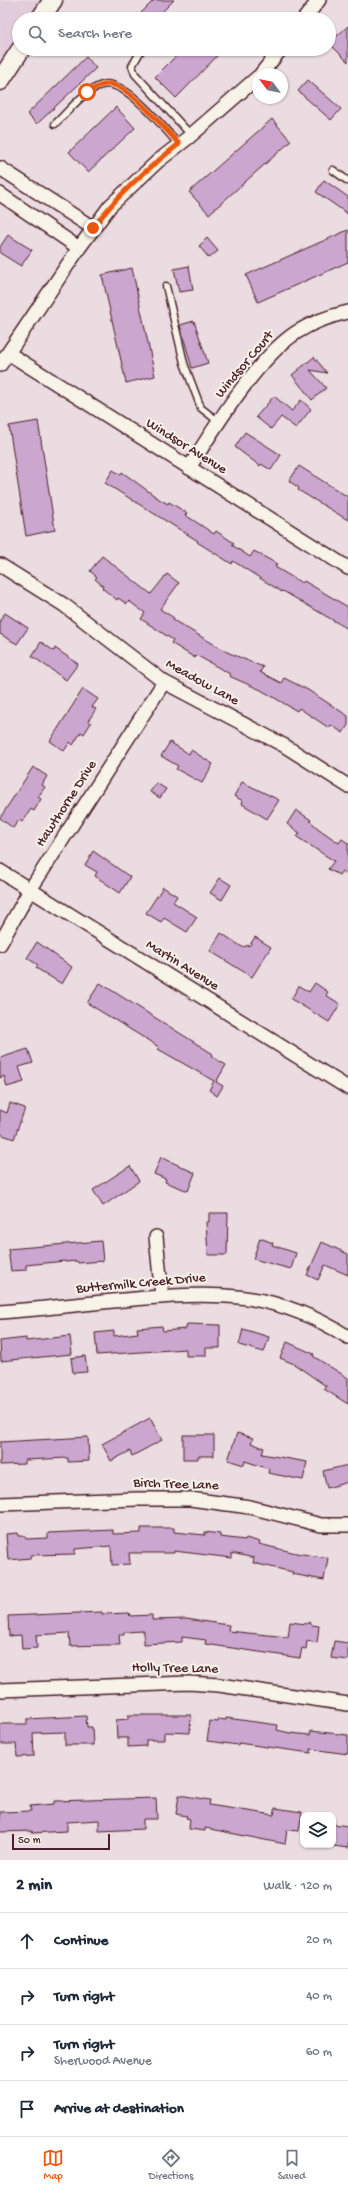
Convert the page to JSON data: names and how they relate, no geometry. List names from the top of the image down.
{
  "streets": {
    "street": [
      "Windsor Court",
      "Windsor Avenue",
      "Meadow Lane",
      "Hawthorne Drive",
      "Martin Avenue",
      "Buttermilk Creek Drive",
      "Birch Tree Lane",
      "Holly Tree Lane"
    ]
  },
  "crossings": [
    ["Windsor Court", "Windsor Avenue"],
    ["Meadow Lane", "Hawthorne Drive"],
    ["Hawthorne Drive", "Martin Avenue"]
  ],
  "scale_bar": "50 m",
  "north": "top left",
  "page": {
    "search": "Search here",
    "scale": "50 m",
    "heading": ["2 min", "Walk · 120 m"],
    "list": [
      ["Continue", "20 m"],
      ["Turn right", "40 m"],
      ["Turn right", "Sherwood Avenue", "60 m"],
      "Arrive at destination"
    ],
    "nav": ["Map", "Directions", "Saved"]
  }
}
